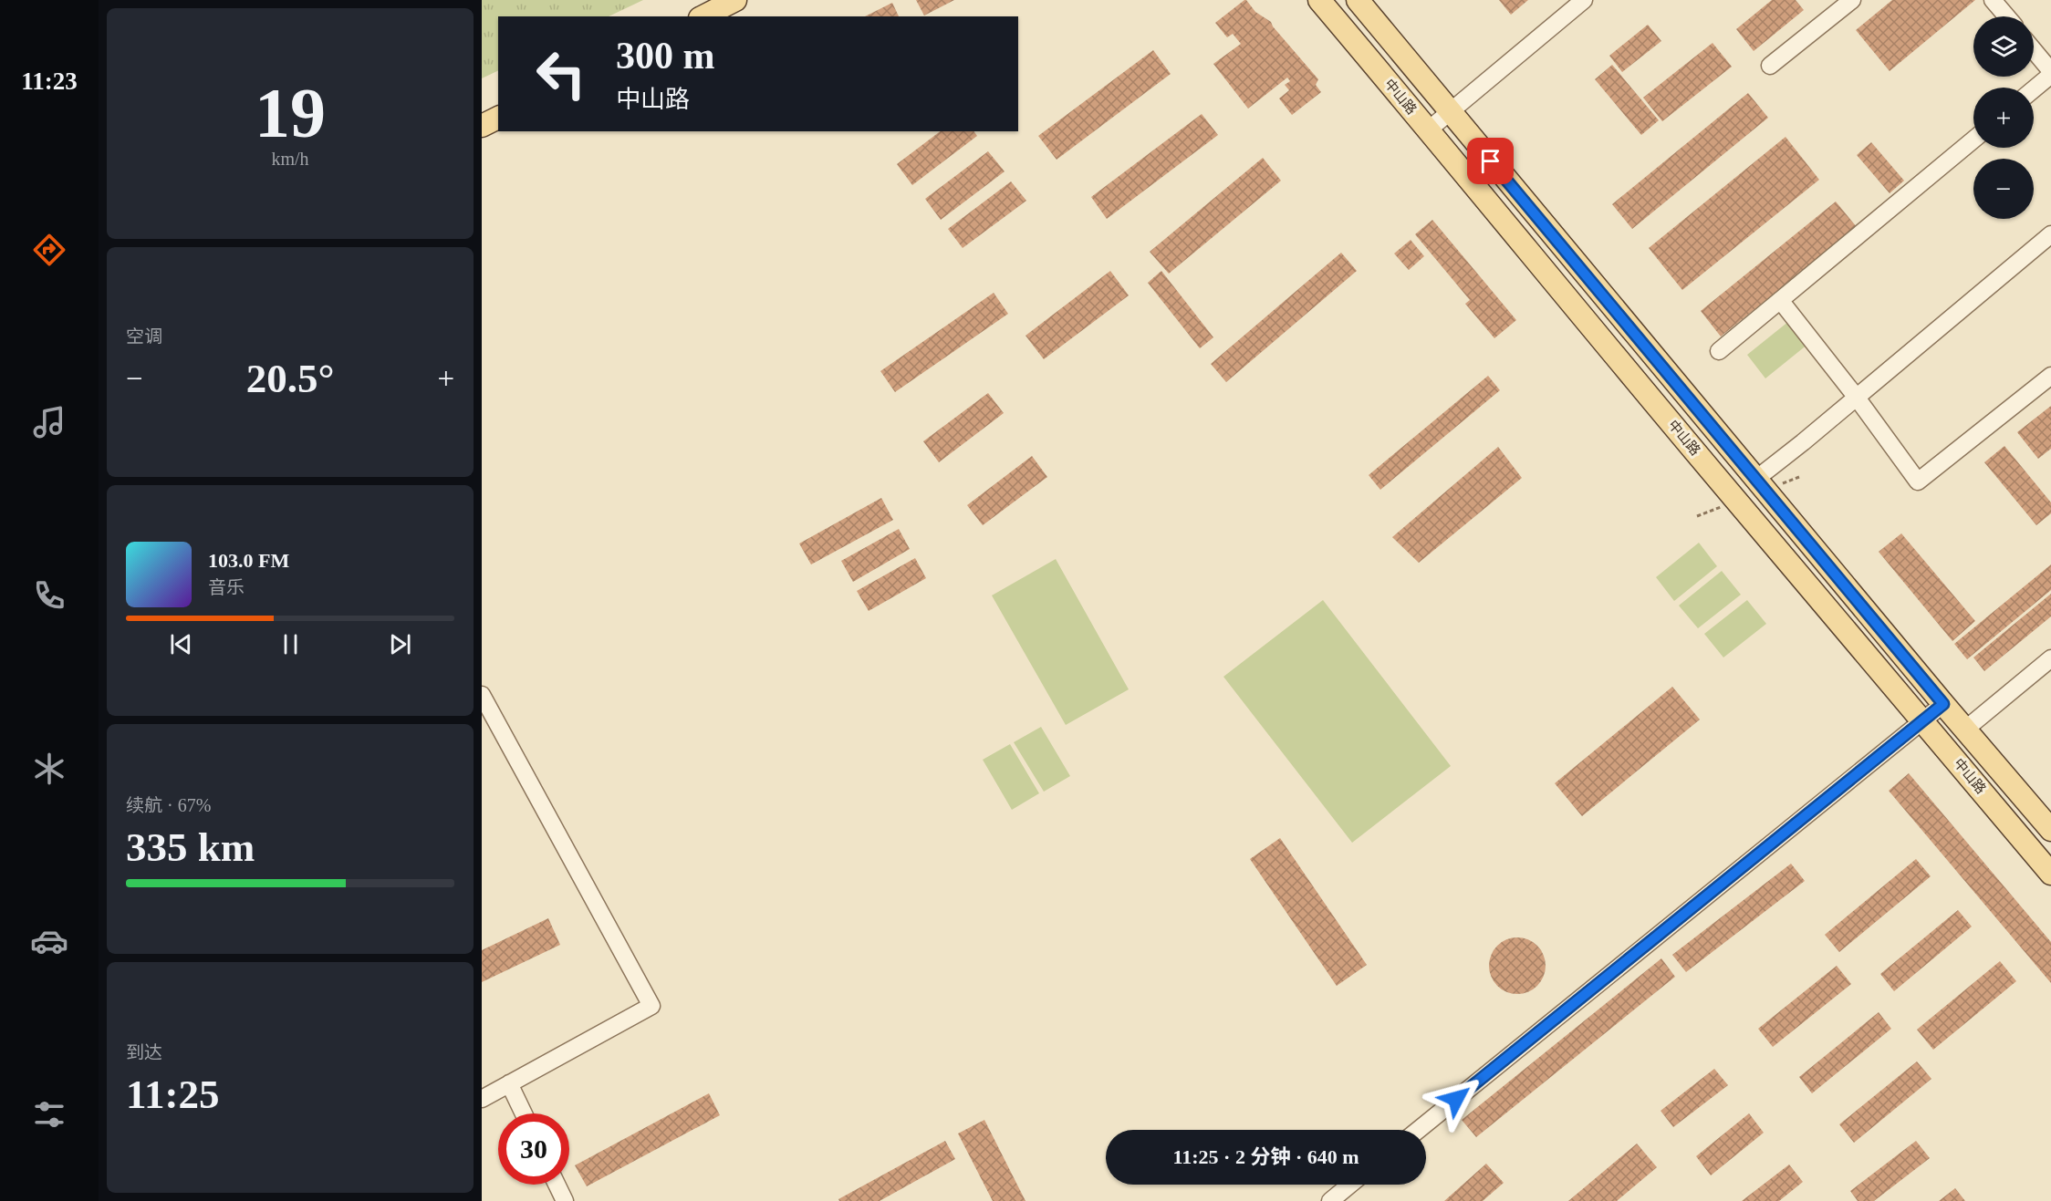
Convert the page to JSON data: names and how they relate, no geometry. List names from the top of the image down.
{
  "streets": {
    "main road": ["中山路"]
  },
  "page": {
    "tabs": "11:23",
    "tile": [
      ["19", "km/h"],
      "空调",
      ["续航 · 67%", "335 km"],
      ["到达", "11:25"]
    ],
    "map_buttons": ["+", "−"],
    "turn": ["300 m", "中山路"],
    "heat": ["−", "20.5°", "+"],
    "song": ["103.0 FM", "音乐"],
    "limit": "30",
    "trip": "11:25 · 2 分钟 · 640 m"
  }
}
